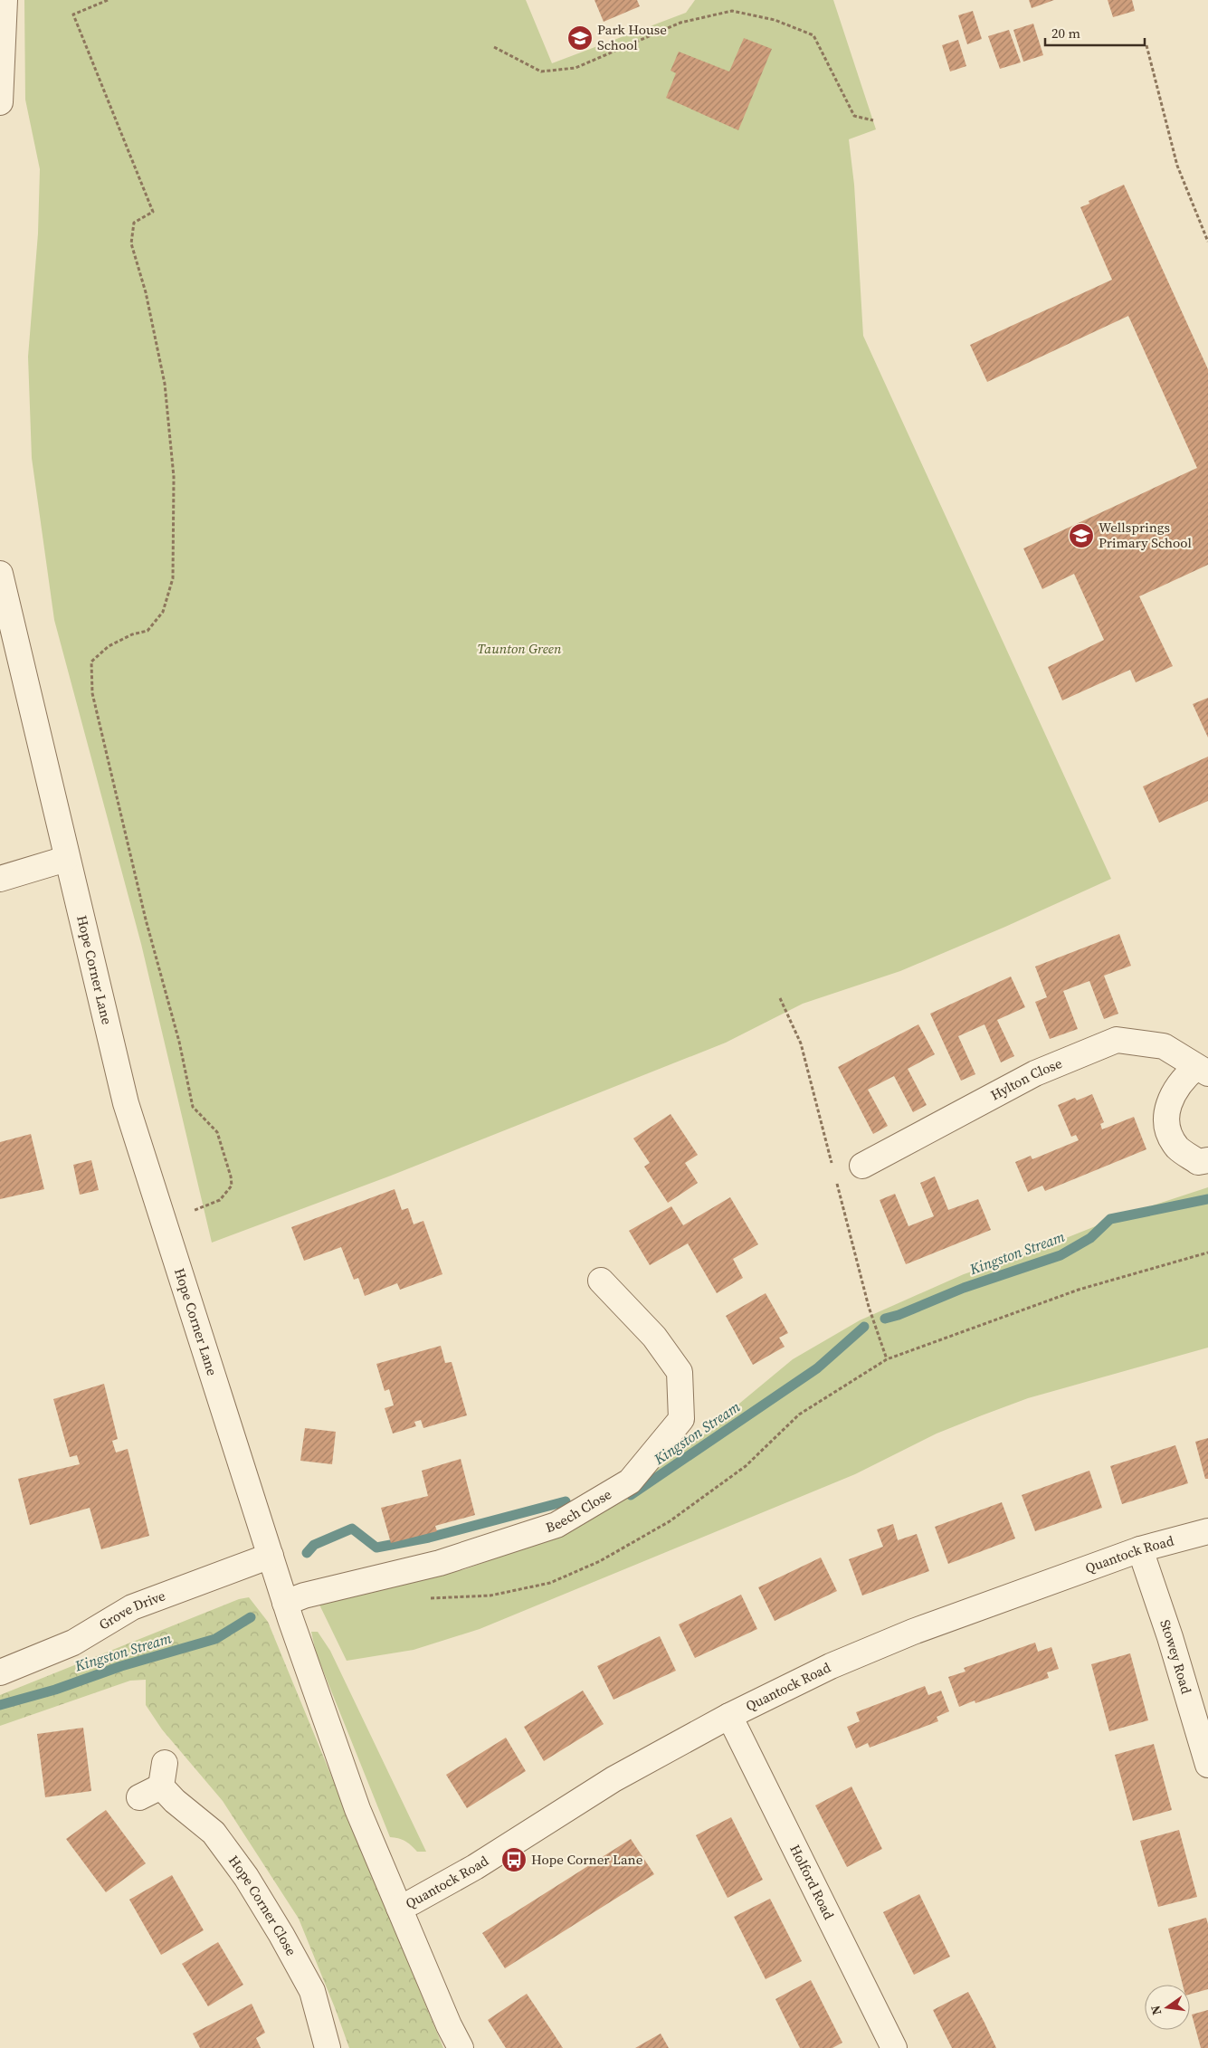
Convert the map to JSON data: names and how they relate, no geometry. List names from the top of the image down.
{
  "streets": {
    "street": [
      "Hope Corner Lane",
      "Hylton Close",
      "Beech Close",
      "Quantock Road",
      "Grove Drive",
      "Stowey Road",
      "Holford Road",
      "Hope Corner Close"
    ]
  },
  "crossings": [
    ["Hope Corner Lane", "Beech Close"],
    ["Hope Corner Lane", "Quantock Road"],
    ["Hope Corner Lane", "Grove Drive"],
    ["Quantock Road", "Stowey Road"],
    ["Quantock Road", "Holford Road"]
  ],
  "water": ["Kingston Stream"],
  "parks": ["Taunton Green"],
  "places": {
    "school or university": ["Park House School", "Wellsprings Primary School"],
    "bus stop": ["Hope Corner Lane"]
  },
  "scale_bar": "20 m",
  "north": "left"
}
